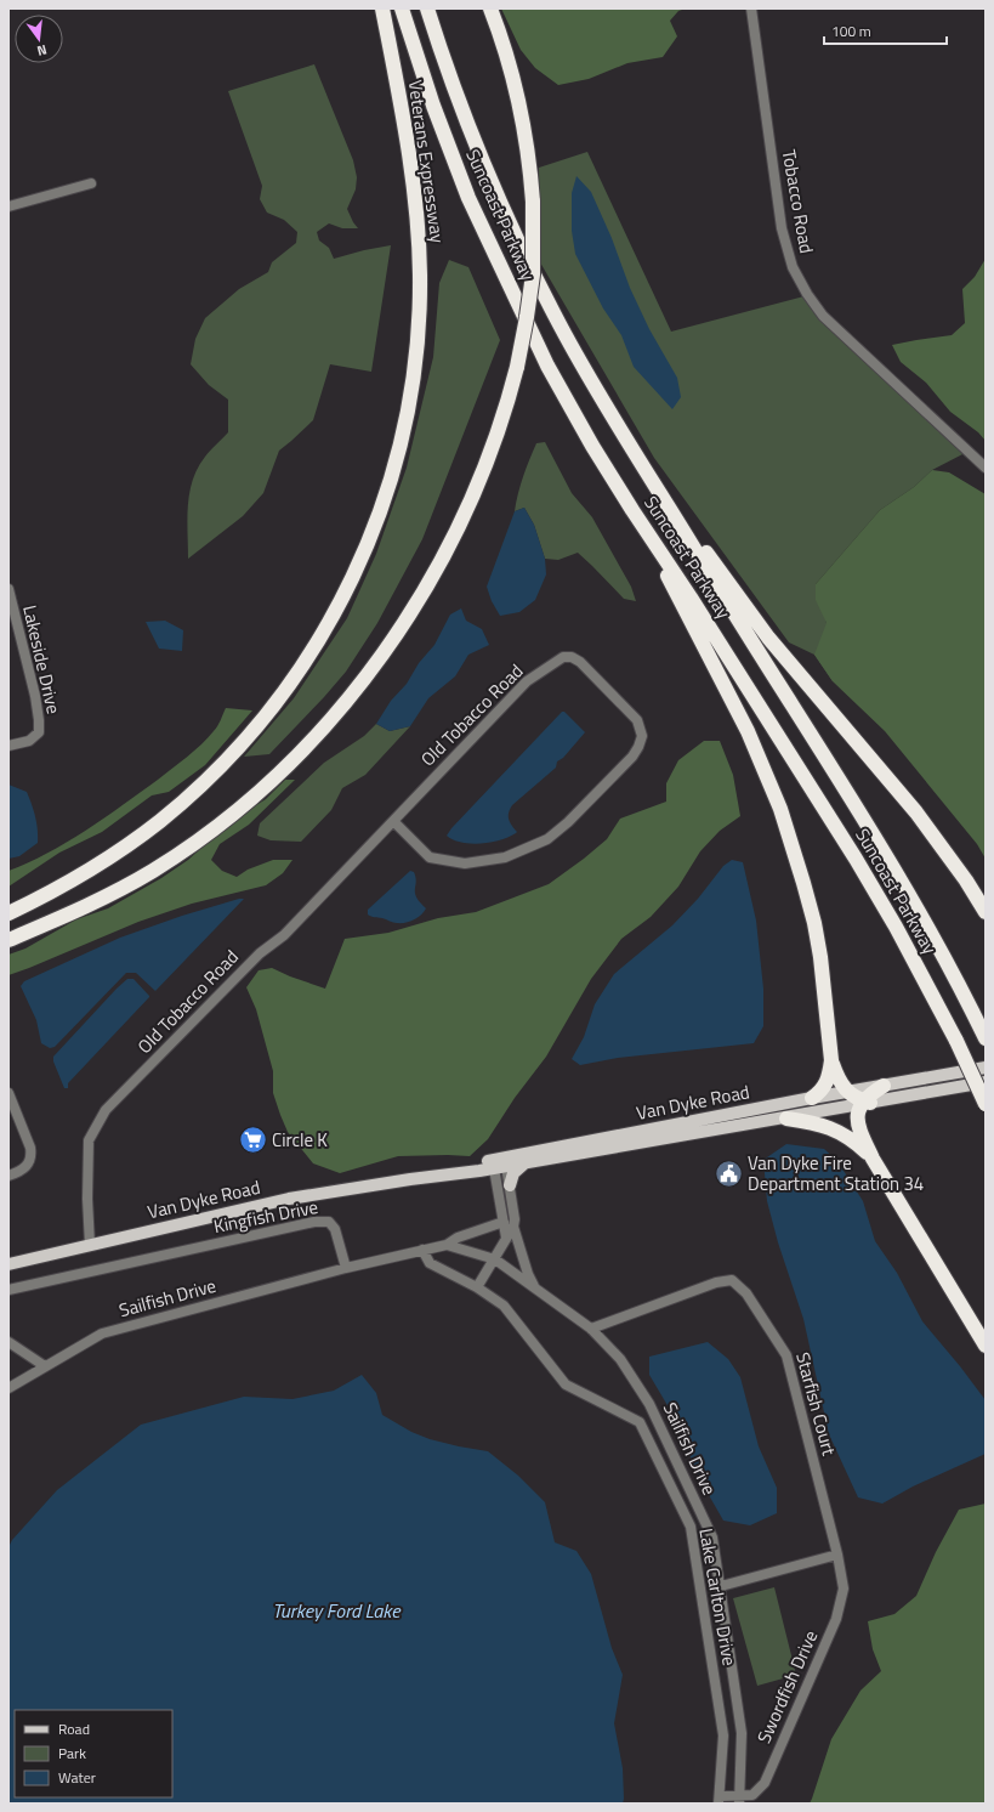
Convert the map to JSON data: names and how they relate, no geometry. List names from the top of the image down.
{
  "streets": {
    "highway": ["Veterans Expressway", "Suncoast Parkway"],
    "main road": ["Van Dyke Road"],
    "street": [
      "Tobacco Road",
      "Lakeside Drive",
      "Old Tobacco Road",
      "Kingfish Drive",
      "Sailfish Drive",
      "Starfish Court",
      "Lake Carlton Drive",
      "Swordfish Drive"
    ]
  },
  "crossings": [
    ["Old Tobacco Road", "Van Dyke Road"],
    ["Kingfish Drive", "Sailfish Drive"],
    ["Sailfish Drive", "Starfish Court"],
    ["Sailfish Drive", "Swordfish Drive"],
    ["Starfish Court", "Swordfish Drive"],
    ["Lake Carlton Drive", "Swordfish Drive"]
  ],
  "water": ["Turkey Ford Lake"],
  "places": {
    "supermarket": ["Circle K"],
    "public building": ["Van Dyke Fire Department Station 34"]
  },
  "legend": ["Road", "Park", "Water"],
  "scale_bar": "100 m",
  "north": "bottom"
}
